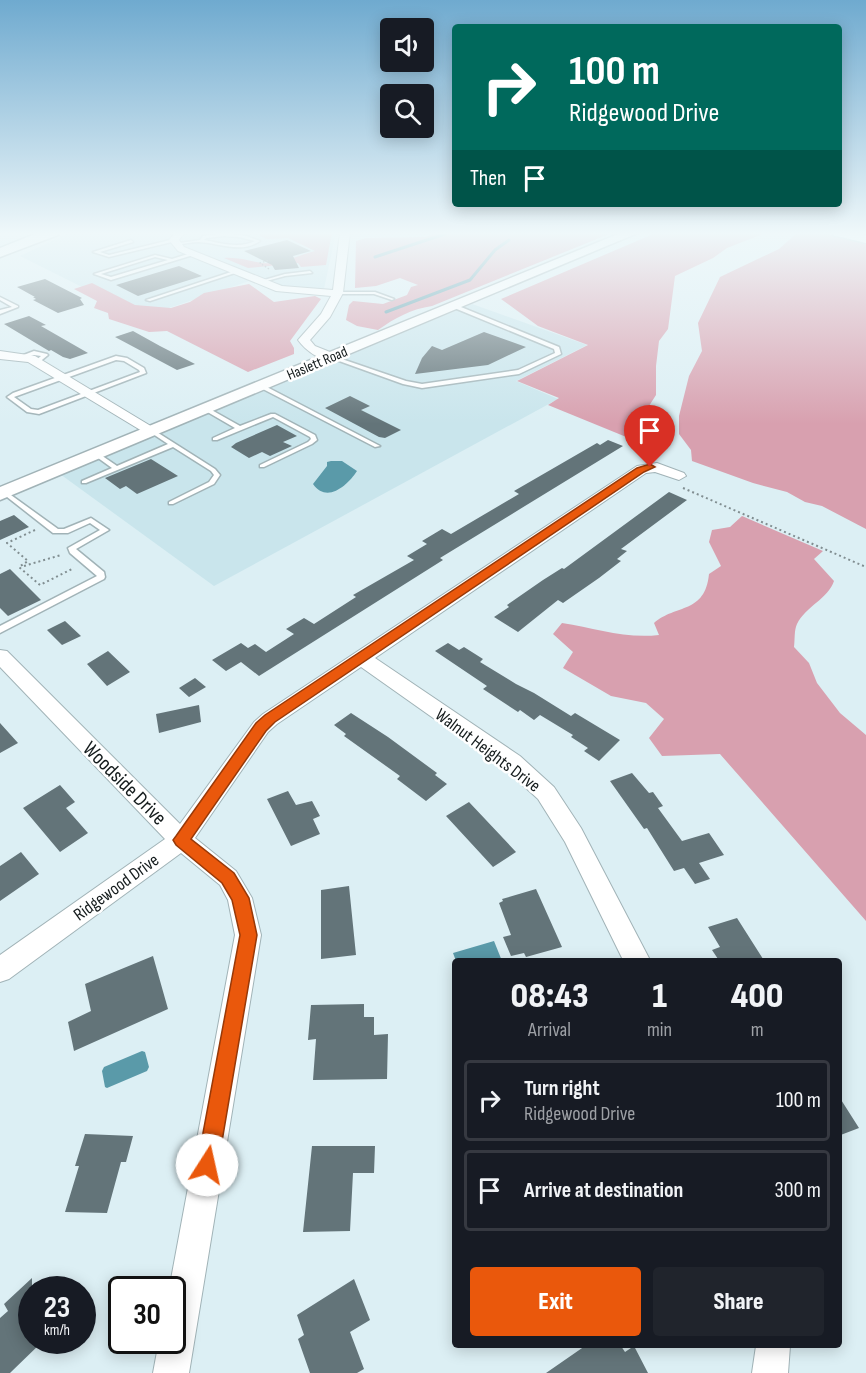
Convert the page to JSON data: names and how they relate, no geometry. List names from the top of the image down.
{
  "streets": {
    "main road": ["Haslett Road"],
    "street": ["Walnut Heights Drive", "Woodside Drive", "Ridgewood Drive"]
  },
  "crossings": [
    ["Walnut Heights Drive", "Ridgewood Drive"],
    ["Woodside Drive", "Ridgewood Drive"]
  ],
  "page": {
    "turn": ["100 m", "Ridgewood Drive"],
    "then": "Then",
    "eta": [
      "08:43",
      "Arrival",
      "1",
      "min",
      "400",
      "m"
    ],
    "list": [
      {
        "name": "Turn right",
        "note": "Ridgewood Drive",
        "value": "100 m"
      },
      {
        "name": "Arrive at destination",
        "value": "300 m"
      }
    ],
    "buttons": ["Exit", "Share"],
    "speed": "23 km/h",
    "limit": "30"
  }
}
